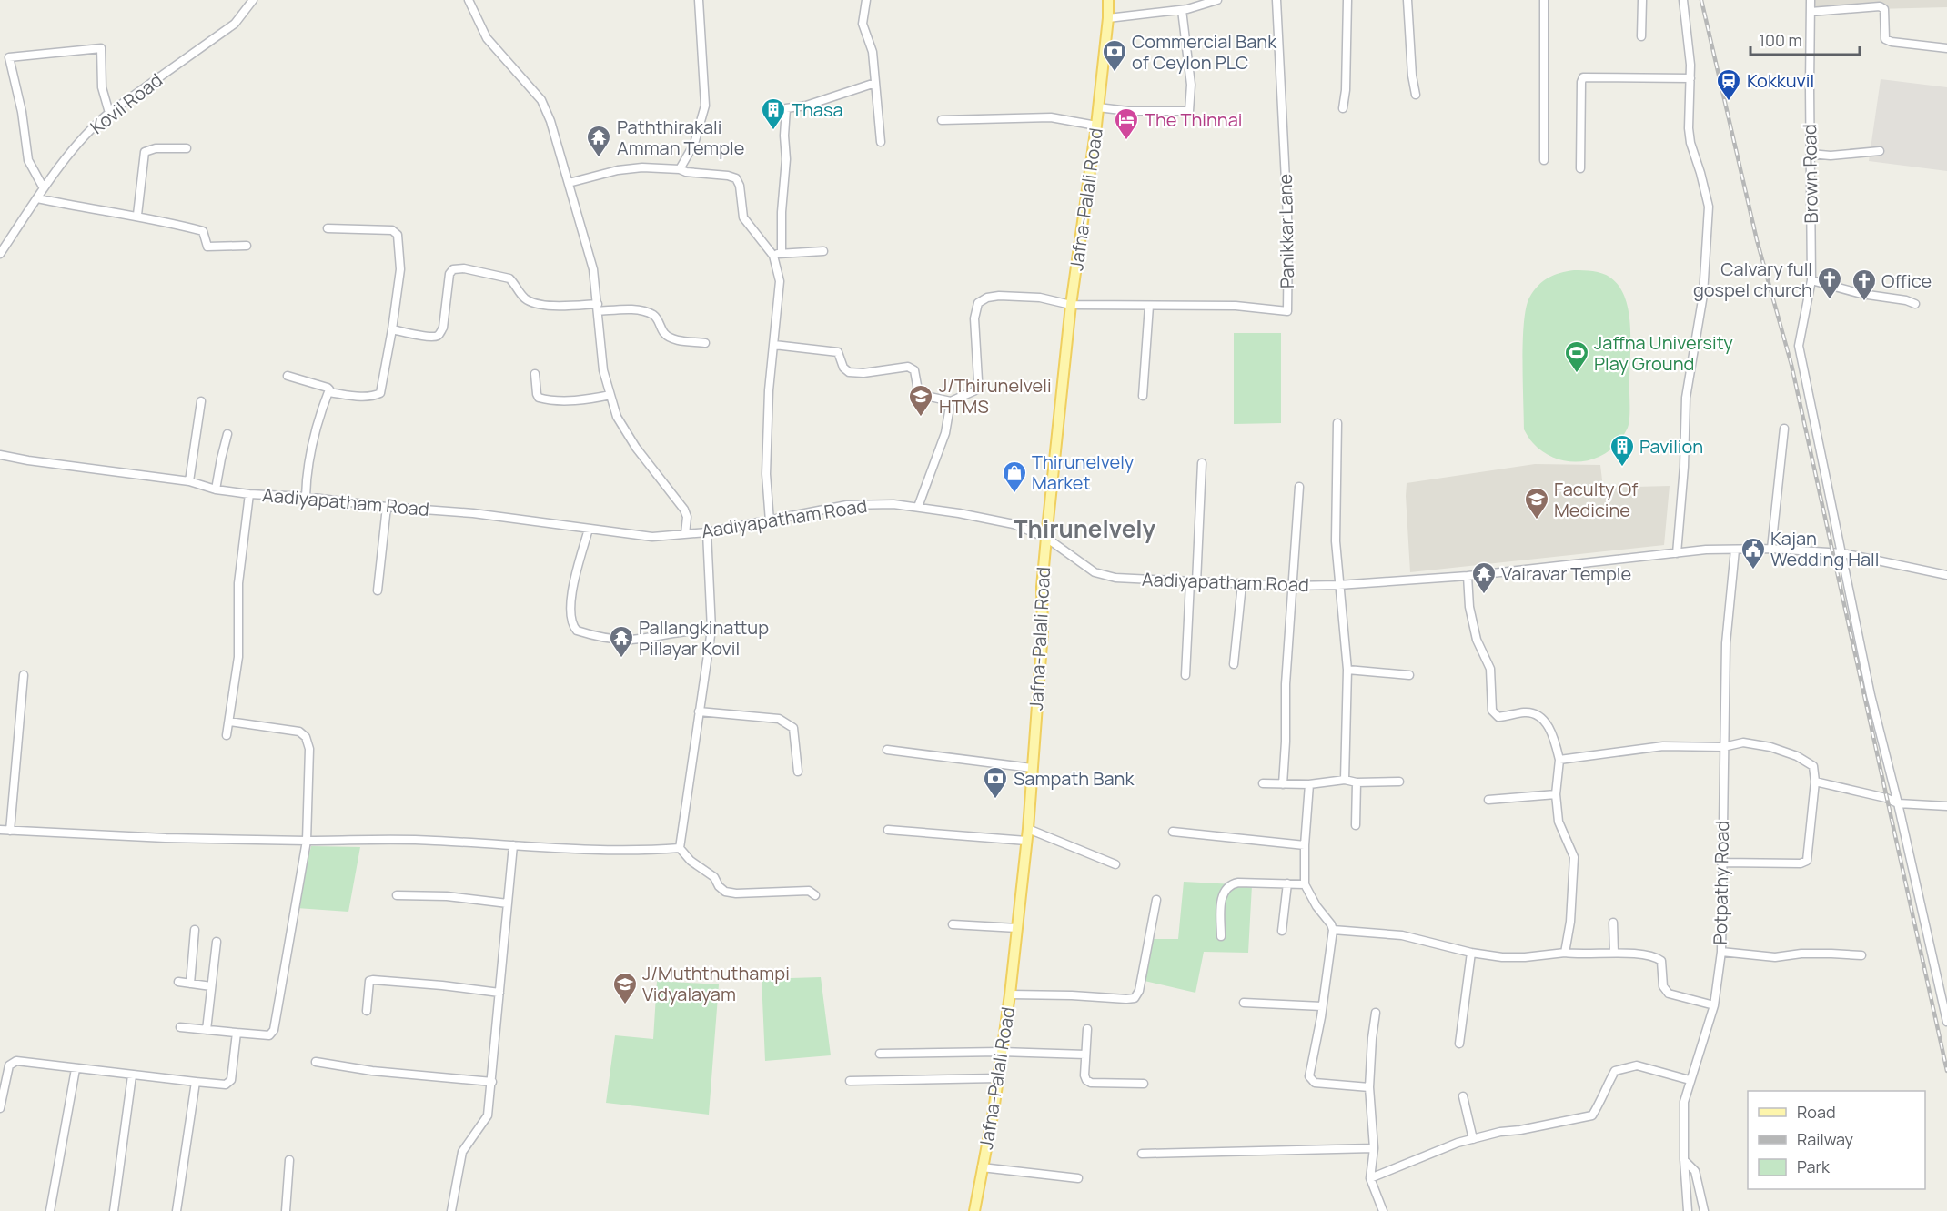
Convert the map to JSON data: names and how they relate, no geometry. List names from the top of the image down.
{
  "streets": {
    "main road": ["Jafna-Palali Road"],
    "street": [
      "Kovil Road",
      "Brown Road",
      "Panikkar Lane",
      "Aadiyapatham Road",
      "Potpathy Road"
    ]
  },
  "crossings": [
    ["Brown Road", "Aadiyapatham Road"],
    ["Jafna-Palali Road", "Panikkar Lane"],
    ["Jafna-Palali Road", "Aadiyapatham Road"],
    ["Aadiyapatham Road", "Potpathy Road"]
  ],
  "districts": ["Thirunelvely"],
  "places": {
    "bank": ["Commercial Bank of Ceylon PLC", "Sampath Bank"],
    "station": ["Kokkuvil"],
    "building": ["Thasa", "Pavilion"],
    "hotel": ["The Thinnai"],
    "temple": ["Paththirakali Amman Temple", "Vairavar Temple", "Pallangkinattup Pillayar Kovil"],
    "church": ["Calvary full gospel church", "Office"],
    "sports": ["Jaffna University Play Ground"],
    "school or university": ["J/Thirunelveli HTMS", "Faculty Of Medicine", "J/Muththuthampi Vidyalayam"],
    "shop": ["Thirunelvely Market"],
    "public building": ["Kajan Wedding Hall"]
  },
  "legend": ["Road", "Railway", "Park"],
  "scale_bar": "100 m"
}
